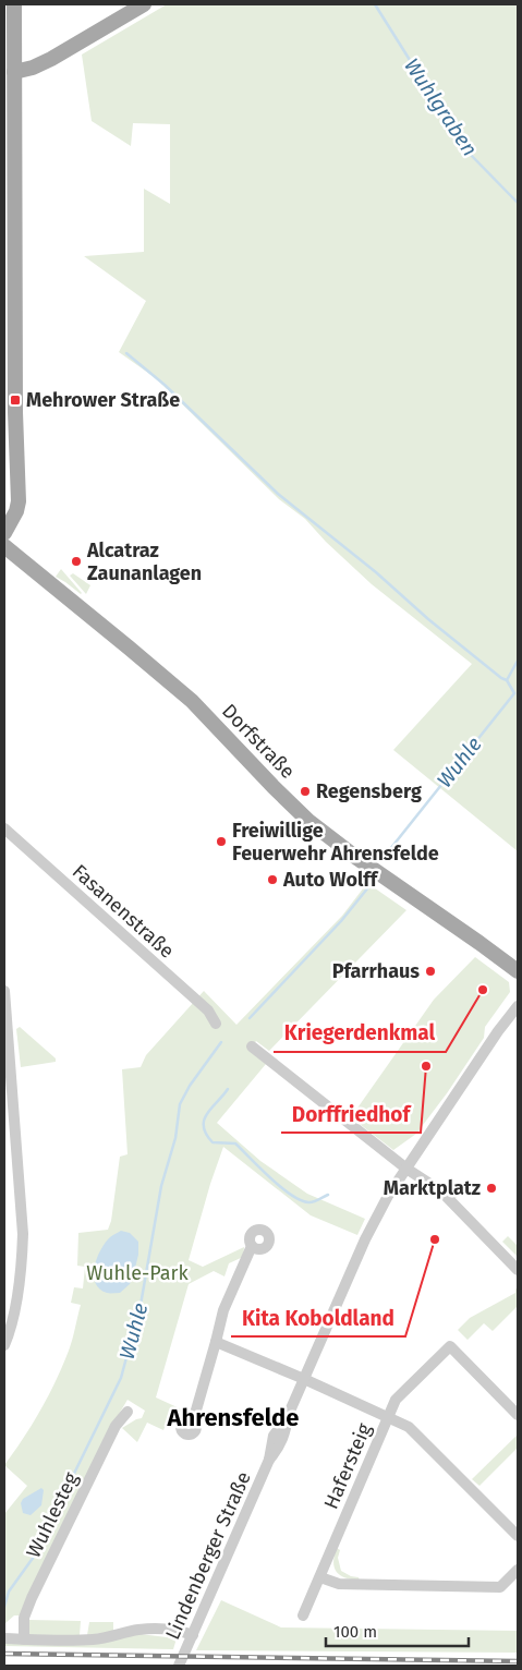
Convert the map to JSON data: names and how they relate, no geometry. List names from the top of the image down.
{
  "streets": {
    "main road": ["Dorfstraße"],
    "street": [
      "Fasanenstraße",
      "Hafersteig",
      "Wuhlesteg",
      "Lindenberger Straße"
    ]
  },
  "districts": ["Ahrensfelde"],
  "water": ["Wuhlgraben", "Wuhle"],
  "parks": ["Wuhle-Park"],
  "places": {
    "transit": ["Mehrower Straße"],
    "other": [
      "Alcatraz Zaunanlagen",
      "Regensberg",
      "Freiwillige Feuerwehr Ahrensfelde",
      "Auto Wolff",
      "Pfarrhaus",
      "Kriegerdenkmal",
      "Dorffriedhof",
      "Marktplatz",
      "Kita Koboldland"
    ]
  },
  "scale_bar": "100 m"
}
